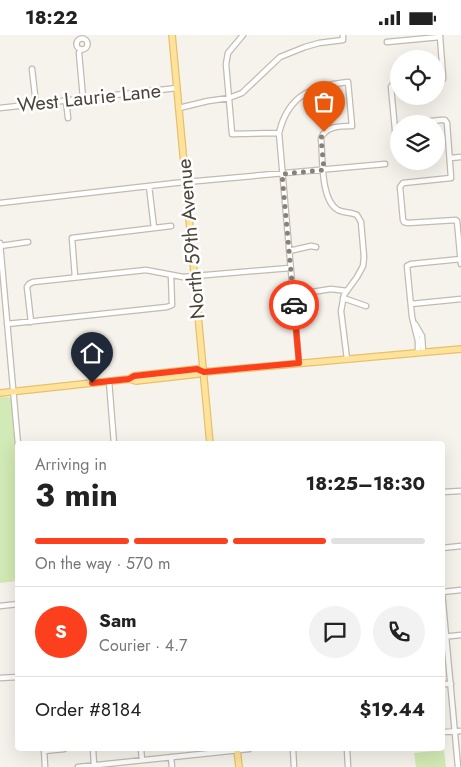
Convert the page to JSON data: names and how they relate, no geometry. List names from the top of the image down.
{
  "streets": {
    "main road": ["North 59th Avenue"],
    "street": ["West Laurie Lane"]
  },
  "crossings": [
    ["West Laurie Lane", "North 59th Avenue"]
  ],
  "page": {
    "status": "18:22",
    "heading": ["3 min", "Arriving in", "18:25–18:30"],
    "panel": [
      "Sam",
      "Courier · 4.7",
      "Order #8184",
      "$19.44"
    ],
    "bar": "On the way · 570 m",
    "round": "S"
  }
}
